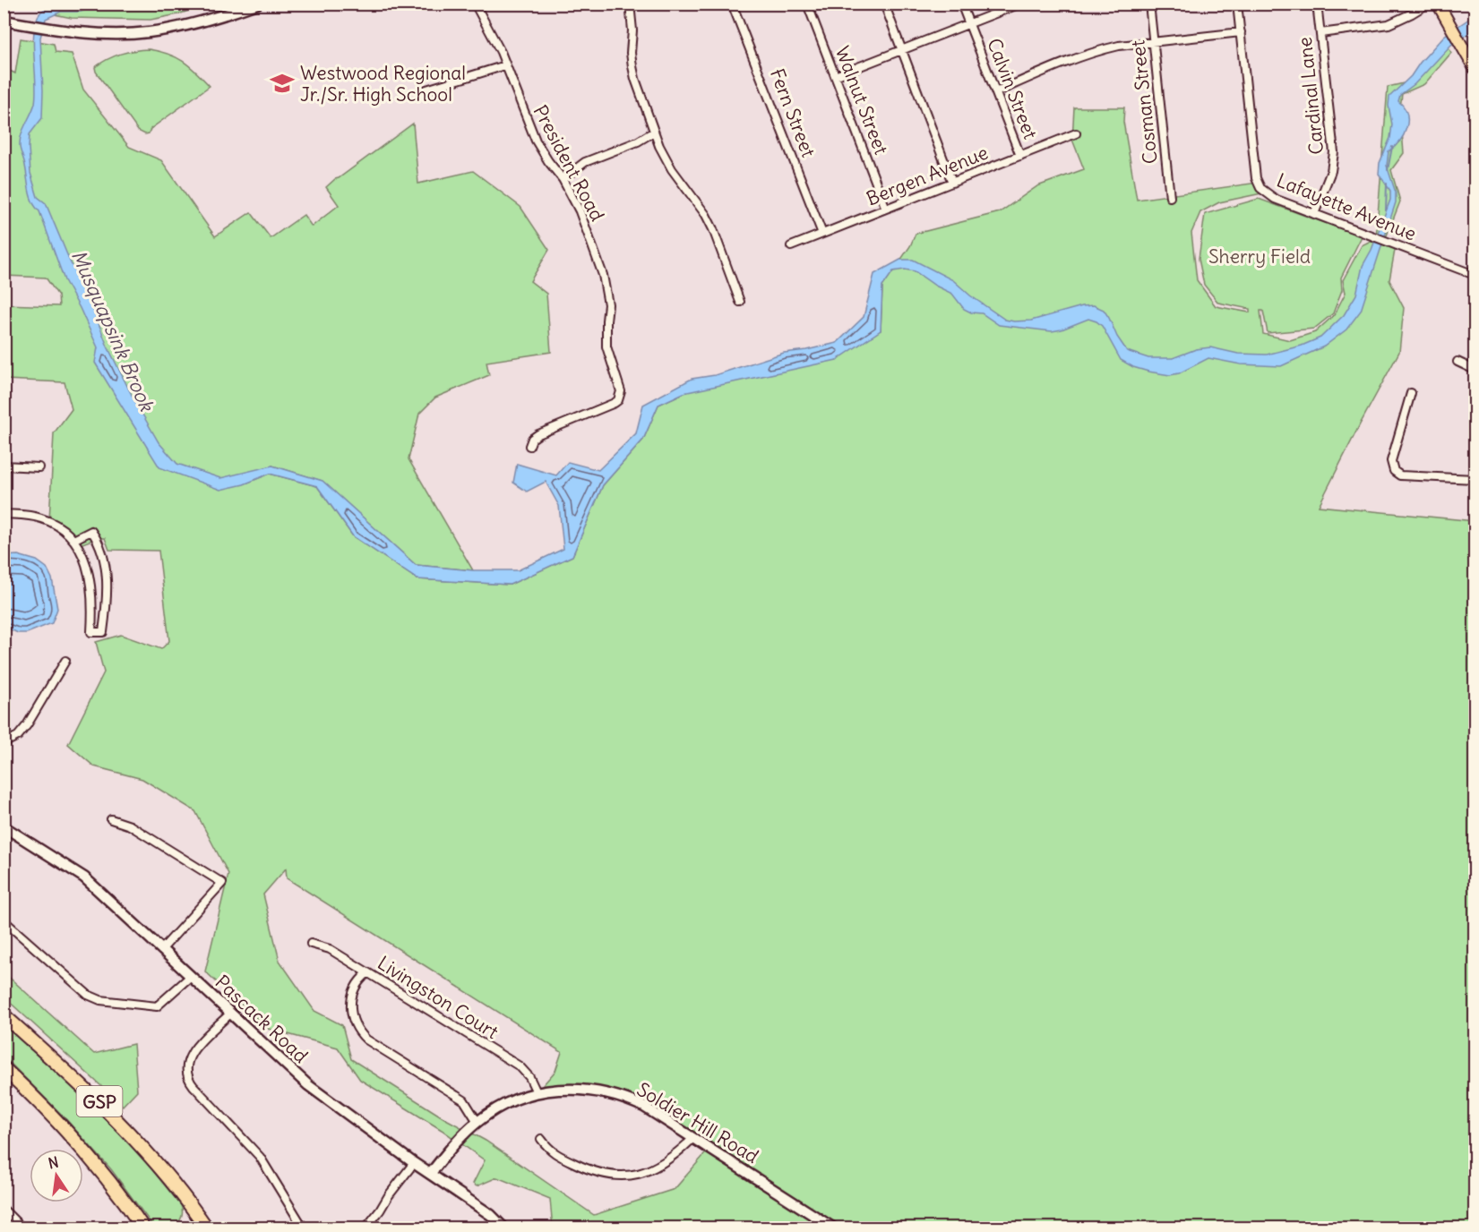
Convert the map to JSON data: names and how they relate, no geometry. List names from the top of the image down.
{
  "streets": {
    "highway": ["GSP"],
    "street": [
      "Calvin Street",
      "Cardinal Lane",
      "Walnut Street",
      "Cosman Street",
      "Fern Street",
      "President Road",
      "Bergen Avenue",
      "Lafayette Avenue",
      "Livingston Court",
      "Pascack Road",
      "Soldier Hill Road"
    ]
  },
  "crossings": [
    ["Calvin Street", "Bergen Avenue"],
    ["Cardinal Lane", "Lafayette Avenue"],
    ["Walnut Street", "Bergen Avenue"],
    ["Fern Street", "Bergen Avenue"],
    ["Livingston Court", "Soldier Hill Road"],
    ["Pascack Road", "Soldier Hill Road"]
  ],
  "water": ["Musquapsink Brook"],
  "parks": ["Sherry Field"],
  "places": {
    "school or university": ["Westwood Regional Jr./Sr. High School"]
  },
  "north": "top"
}
